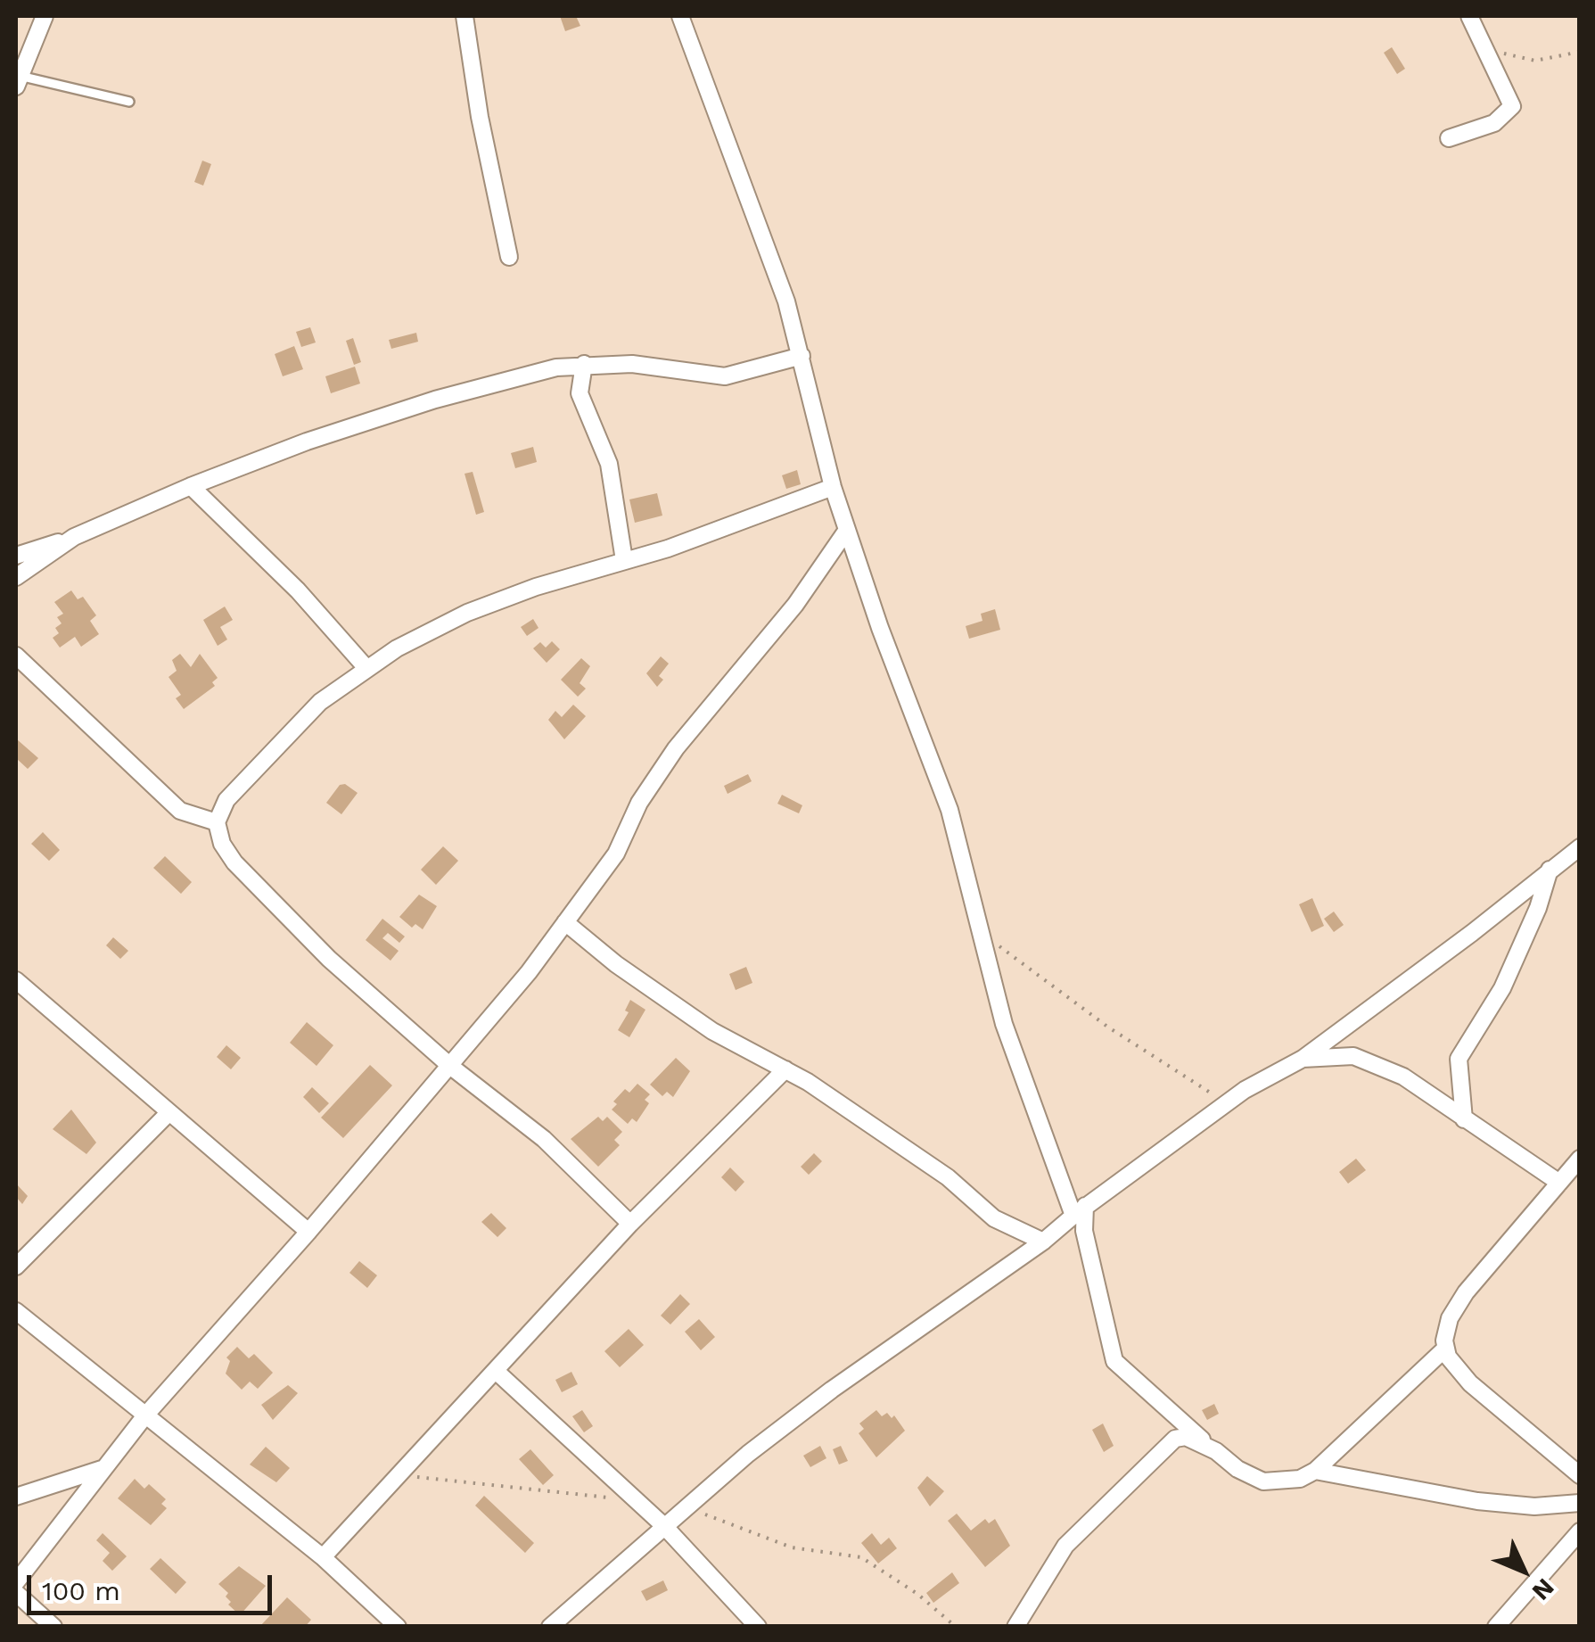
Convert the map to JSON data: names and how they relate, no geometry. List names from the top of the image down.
{
  "scale_bar": "100 m",
  "north": "bottom right"
}
